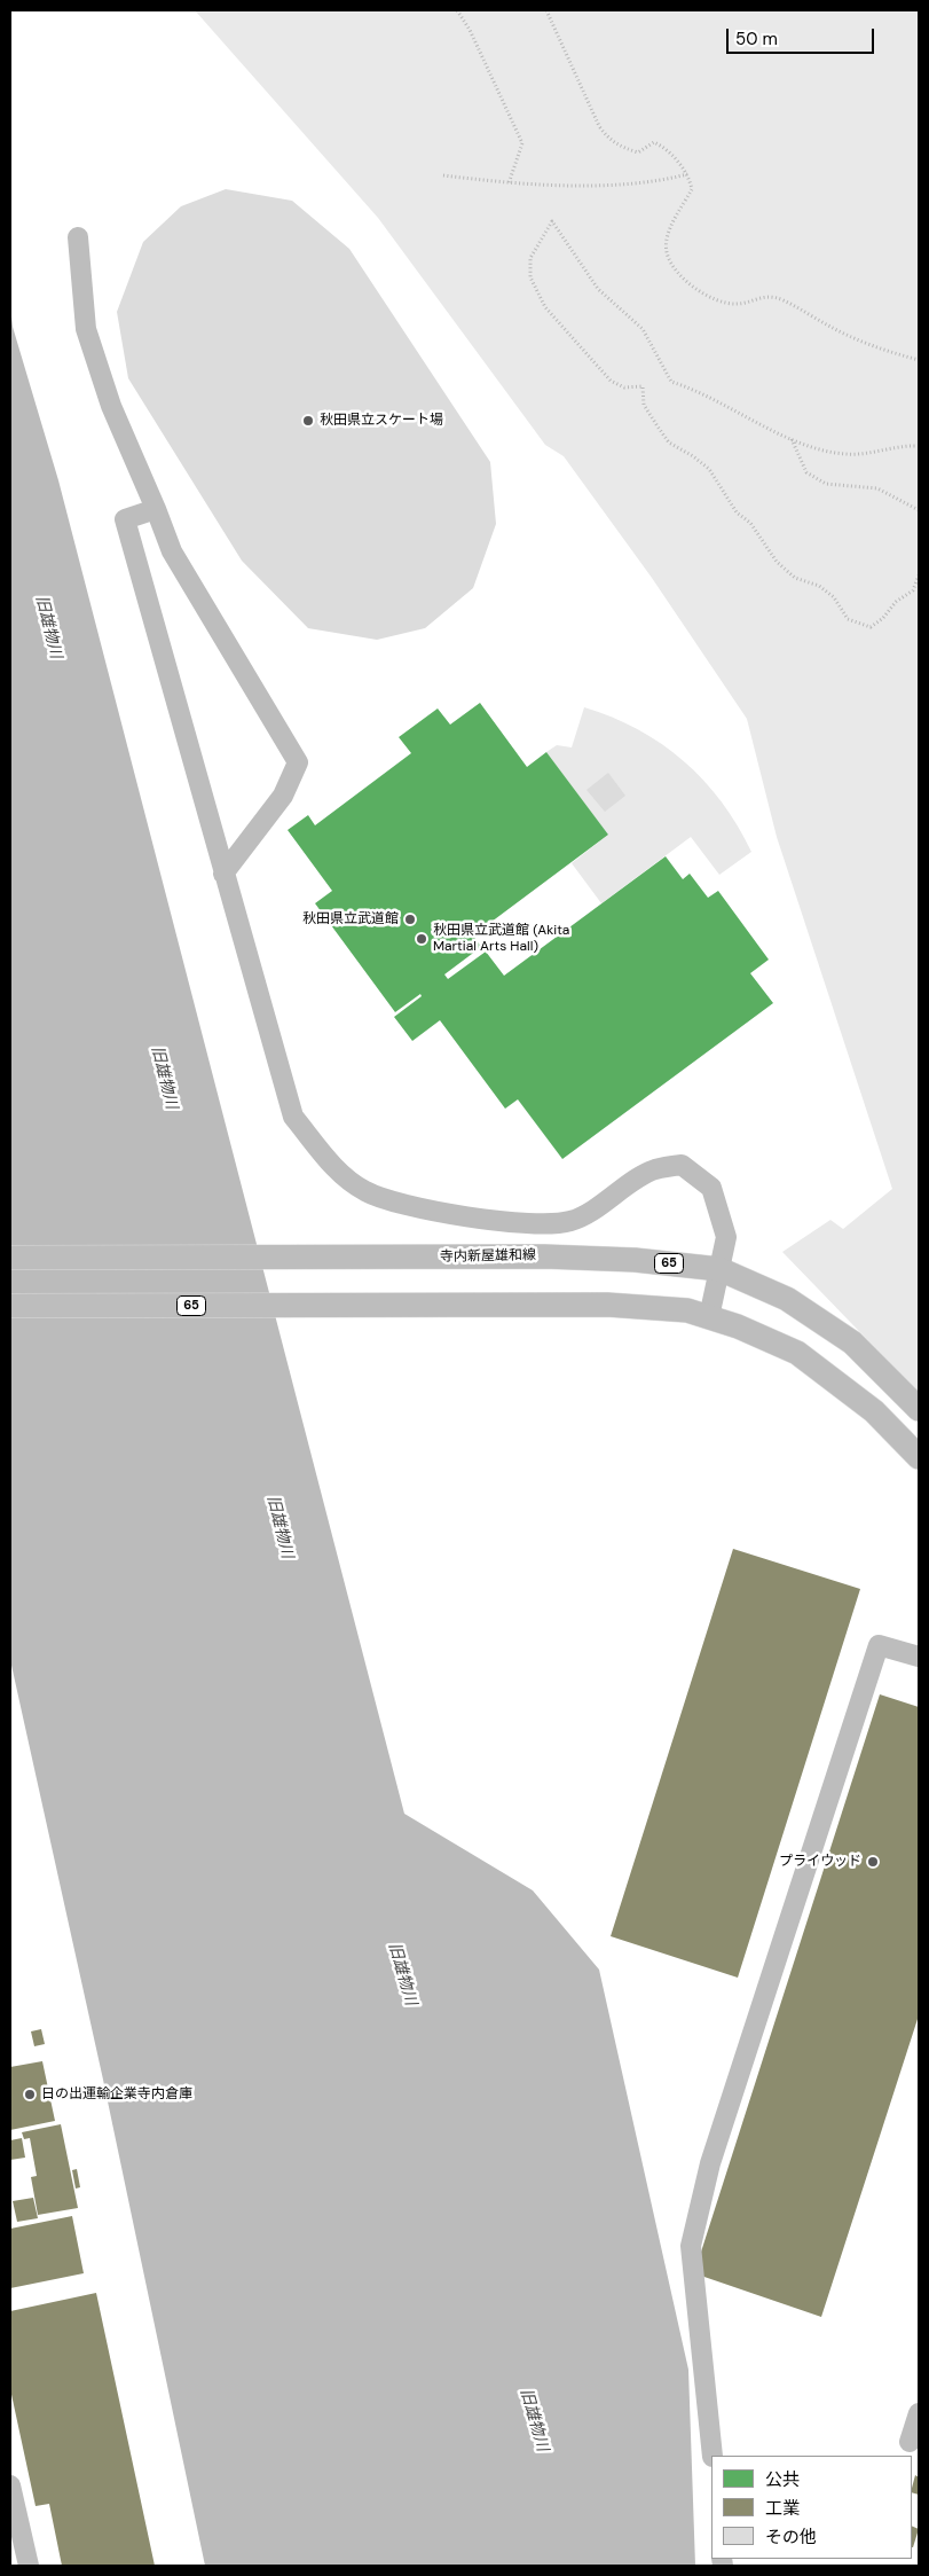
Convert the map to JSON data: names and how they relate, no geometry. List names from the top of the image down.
{
  "streets": {
    "main road": ["寺内新屋雄和線", "65"]
  },
  "water": ["旧雄物川"],
  "places": [
    "秋田県立スケート場",
    "秋田県立武道館",
    "秋田県立武道館 (Akita Martial Arts Hall)",
    "プライウッド",
    "日の出運輸企業寺内倉庫"
  ],
  "legend": ["公共", "工業", "その他"],
  "scale_bar": "50 m"
}
